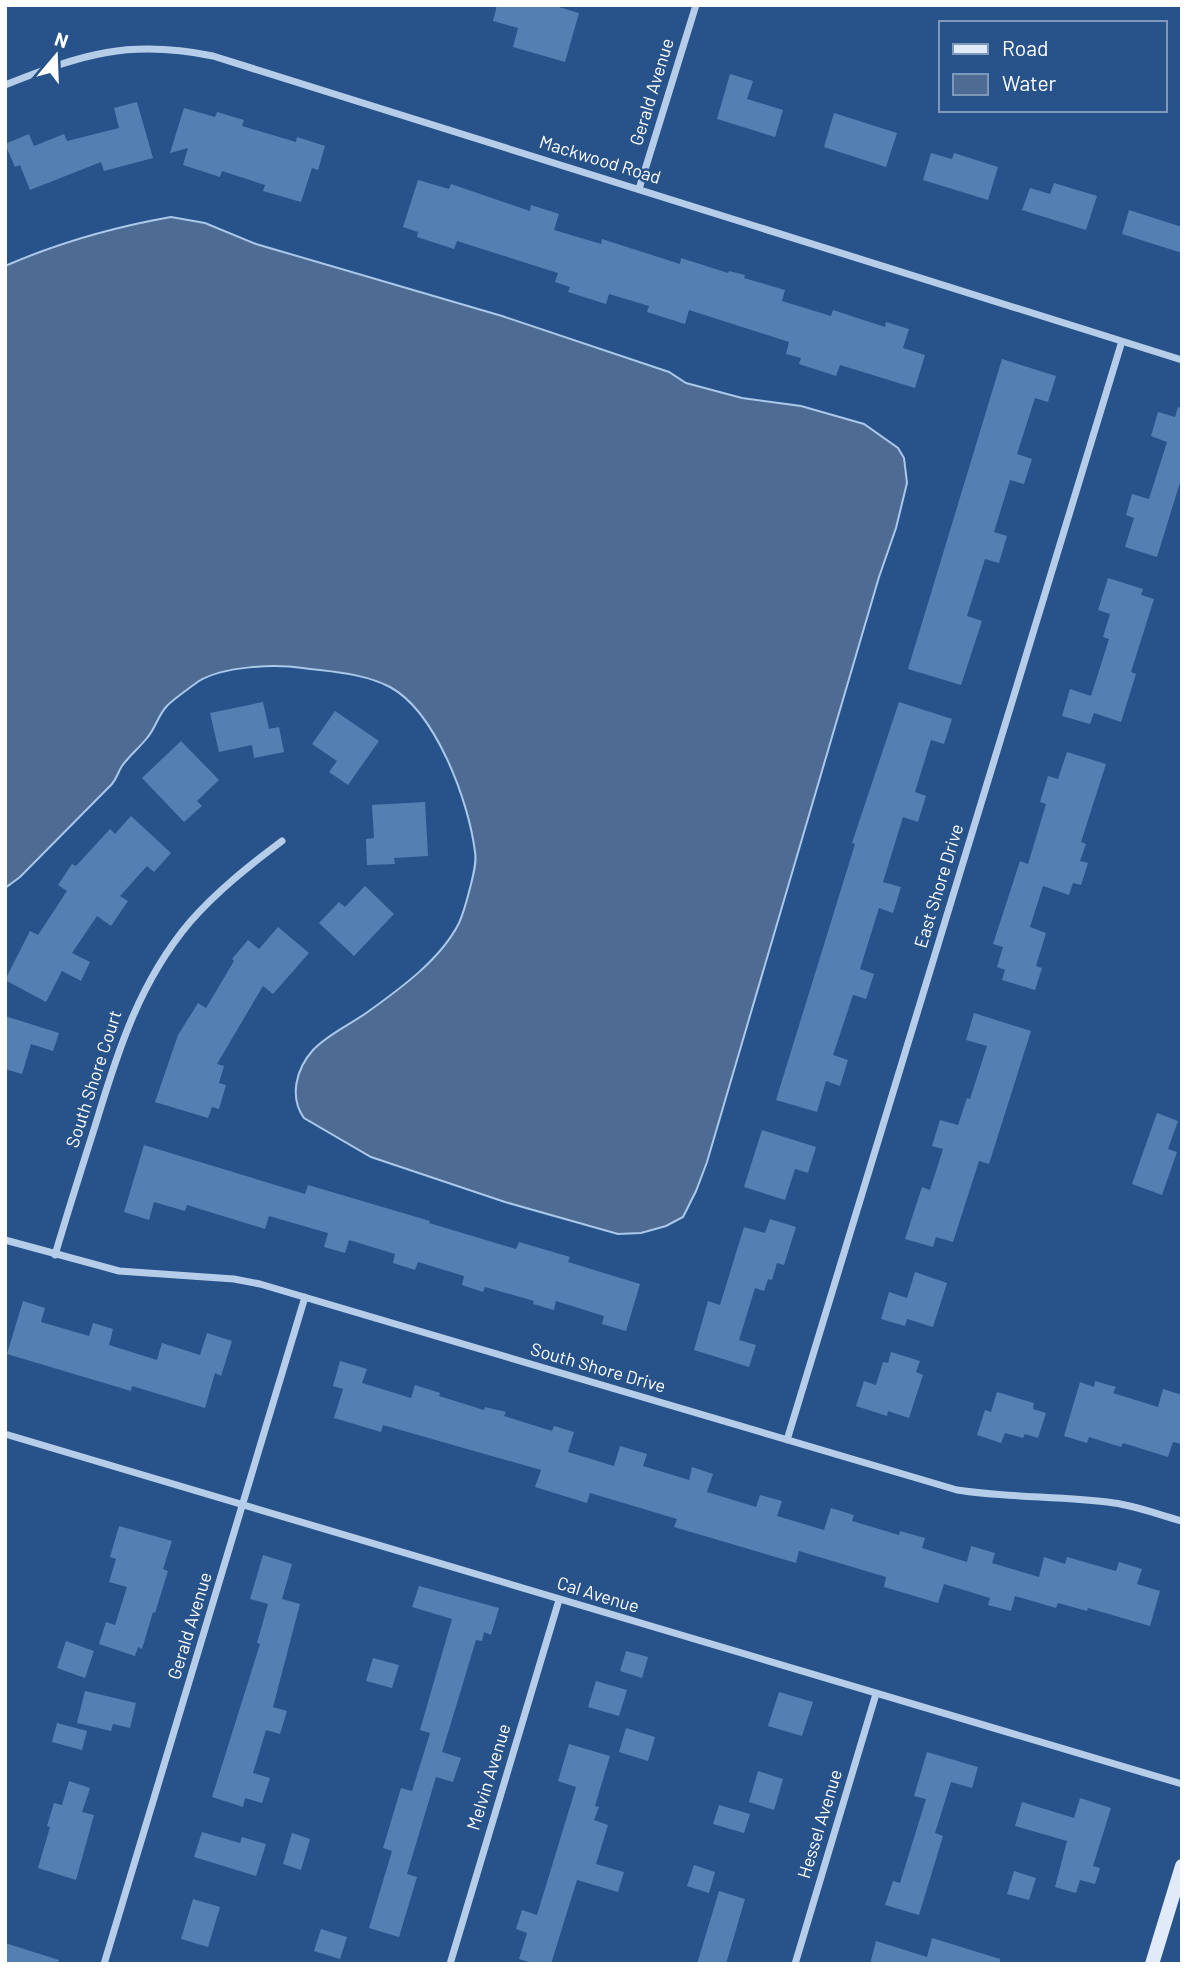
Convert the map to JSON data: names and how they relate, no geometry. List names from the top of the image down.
{
  "streets": {
    "street": [
      "Gerald Avenue",
      "Mackwood Road",
      "East Shore Drive",
      "South Shore Court",
      "South Shore Drive",
      "Cal Avenue",
      "Melvin Avenue",
      "Hessel Avenue"
    ]
  },
  "crossings": [
    ["Gerald Avenue", "Mackwood Road"],
    ["Gerald Avenue", "South Shore Drive"],
    ["Gerald Avenue", "Cal Avenue"],
    ["Mackwood Road", "East Shore Drive"],
    ["East Shore Drive", "South Shore Drive"],
    ["South Shore Court", "South Shore Drive"],
    ["Cal Avenue", "Melvin Avenue"],
    ["Cal Avenue", "Hessel Avenue"]
  ],
  "legend": ["Road", "Water"],
  "north": "top"
}
